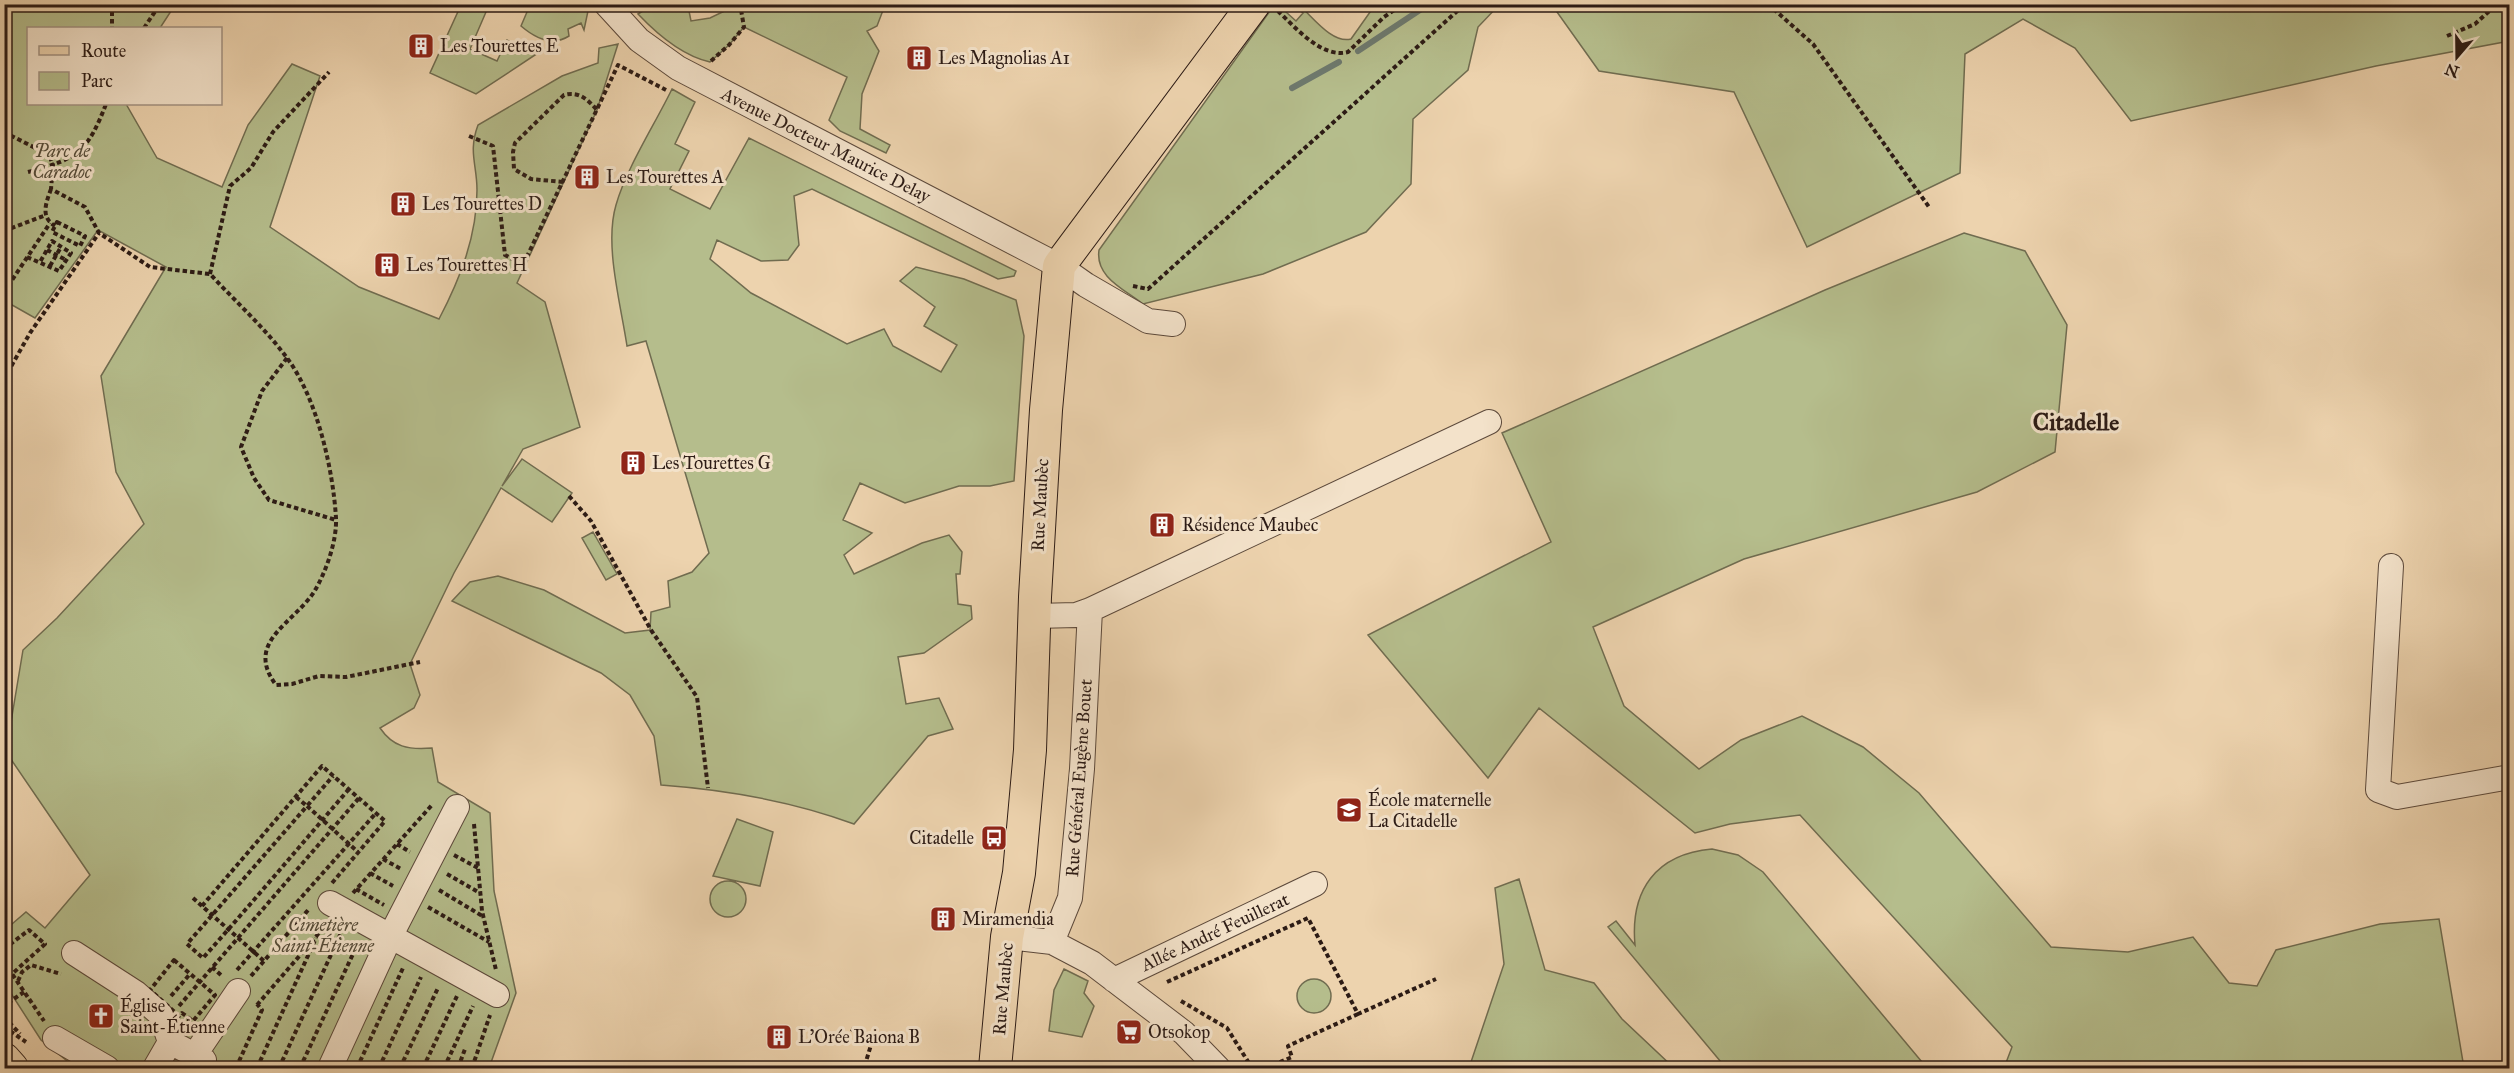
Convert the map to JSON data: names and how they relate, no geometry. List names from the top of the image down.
{
  "streets": {
    "main road": ["Rue Maubèc"],
    "street": ["Avenue Docteur Maurice Delay", "Rue Général Eugène Bouet", "Allée André Feuillerat"]
  },
  "crossings": [
    ["Avenue Docteur Maurice Delay", "Rue Maubèc"]
  ],
  "districts": ["Citadelle"],
  "parks": ["Parc de Caradoc", "Cimetière Saint-Étienne"],
  "places": {
    "building": [
      "Les Tourettes E",
      "Les Magnolias A1",
      "Les Tourettes A",
      "Les Tourettes D",
      "Les Tourettes H",
      "Les Tourettes G",
      "Résidence Maubec",
      "Miramendia",
      "L'Orée Baiona B"
    ],
    "school or university": ["École maternelle La Citadelle"],
    "bus stop": ["Citadelle"],
    "church": ["Église Saint-Étienne"],
    "supermarket": ["Otsokop"]
  },
  "legend": ["Route", "Parc"],
  "north": "bottom"
}
